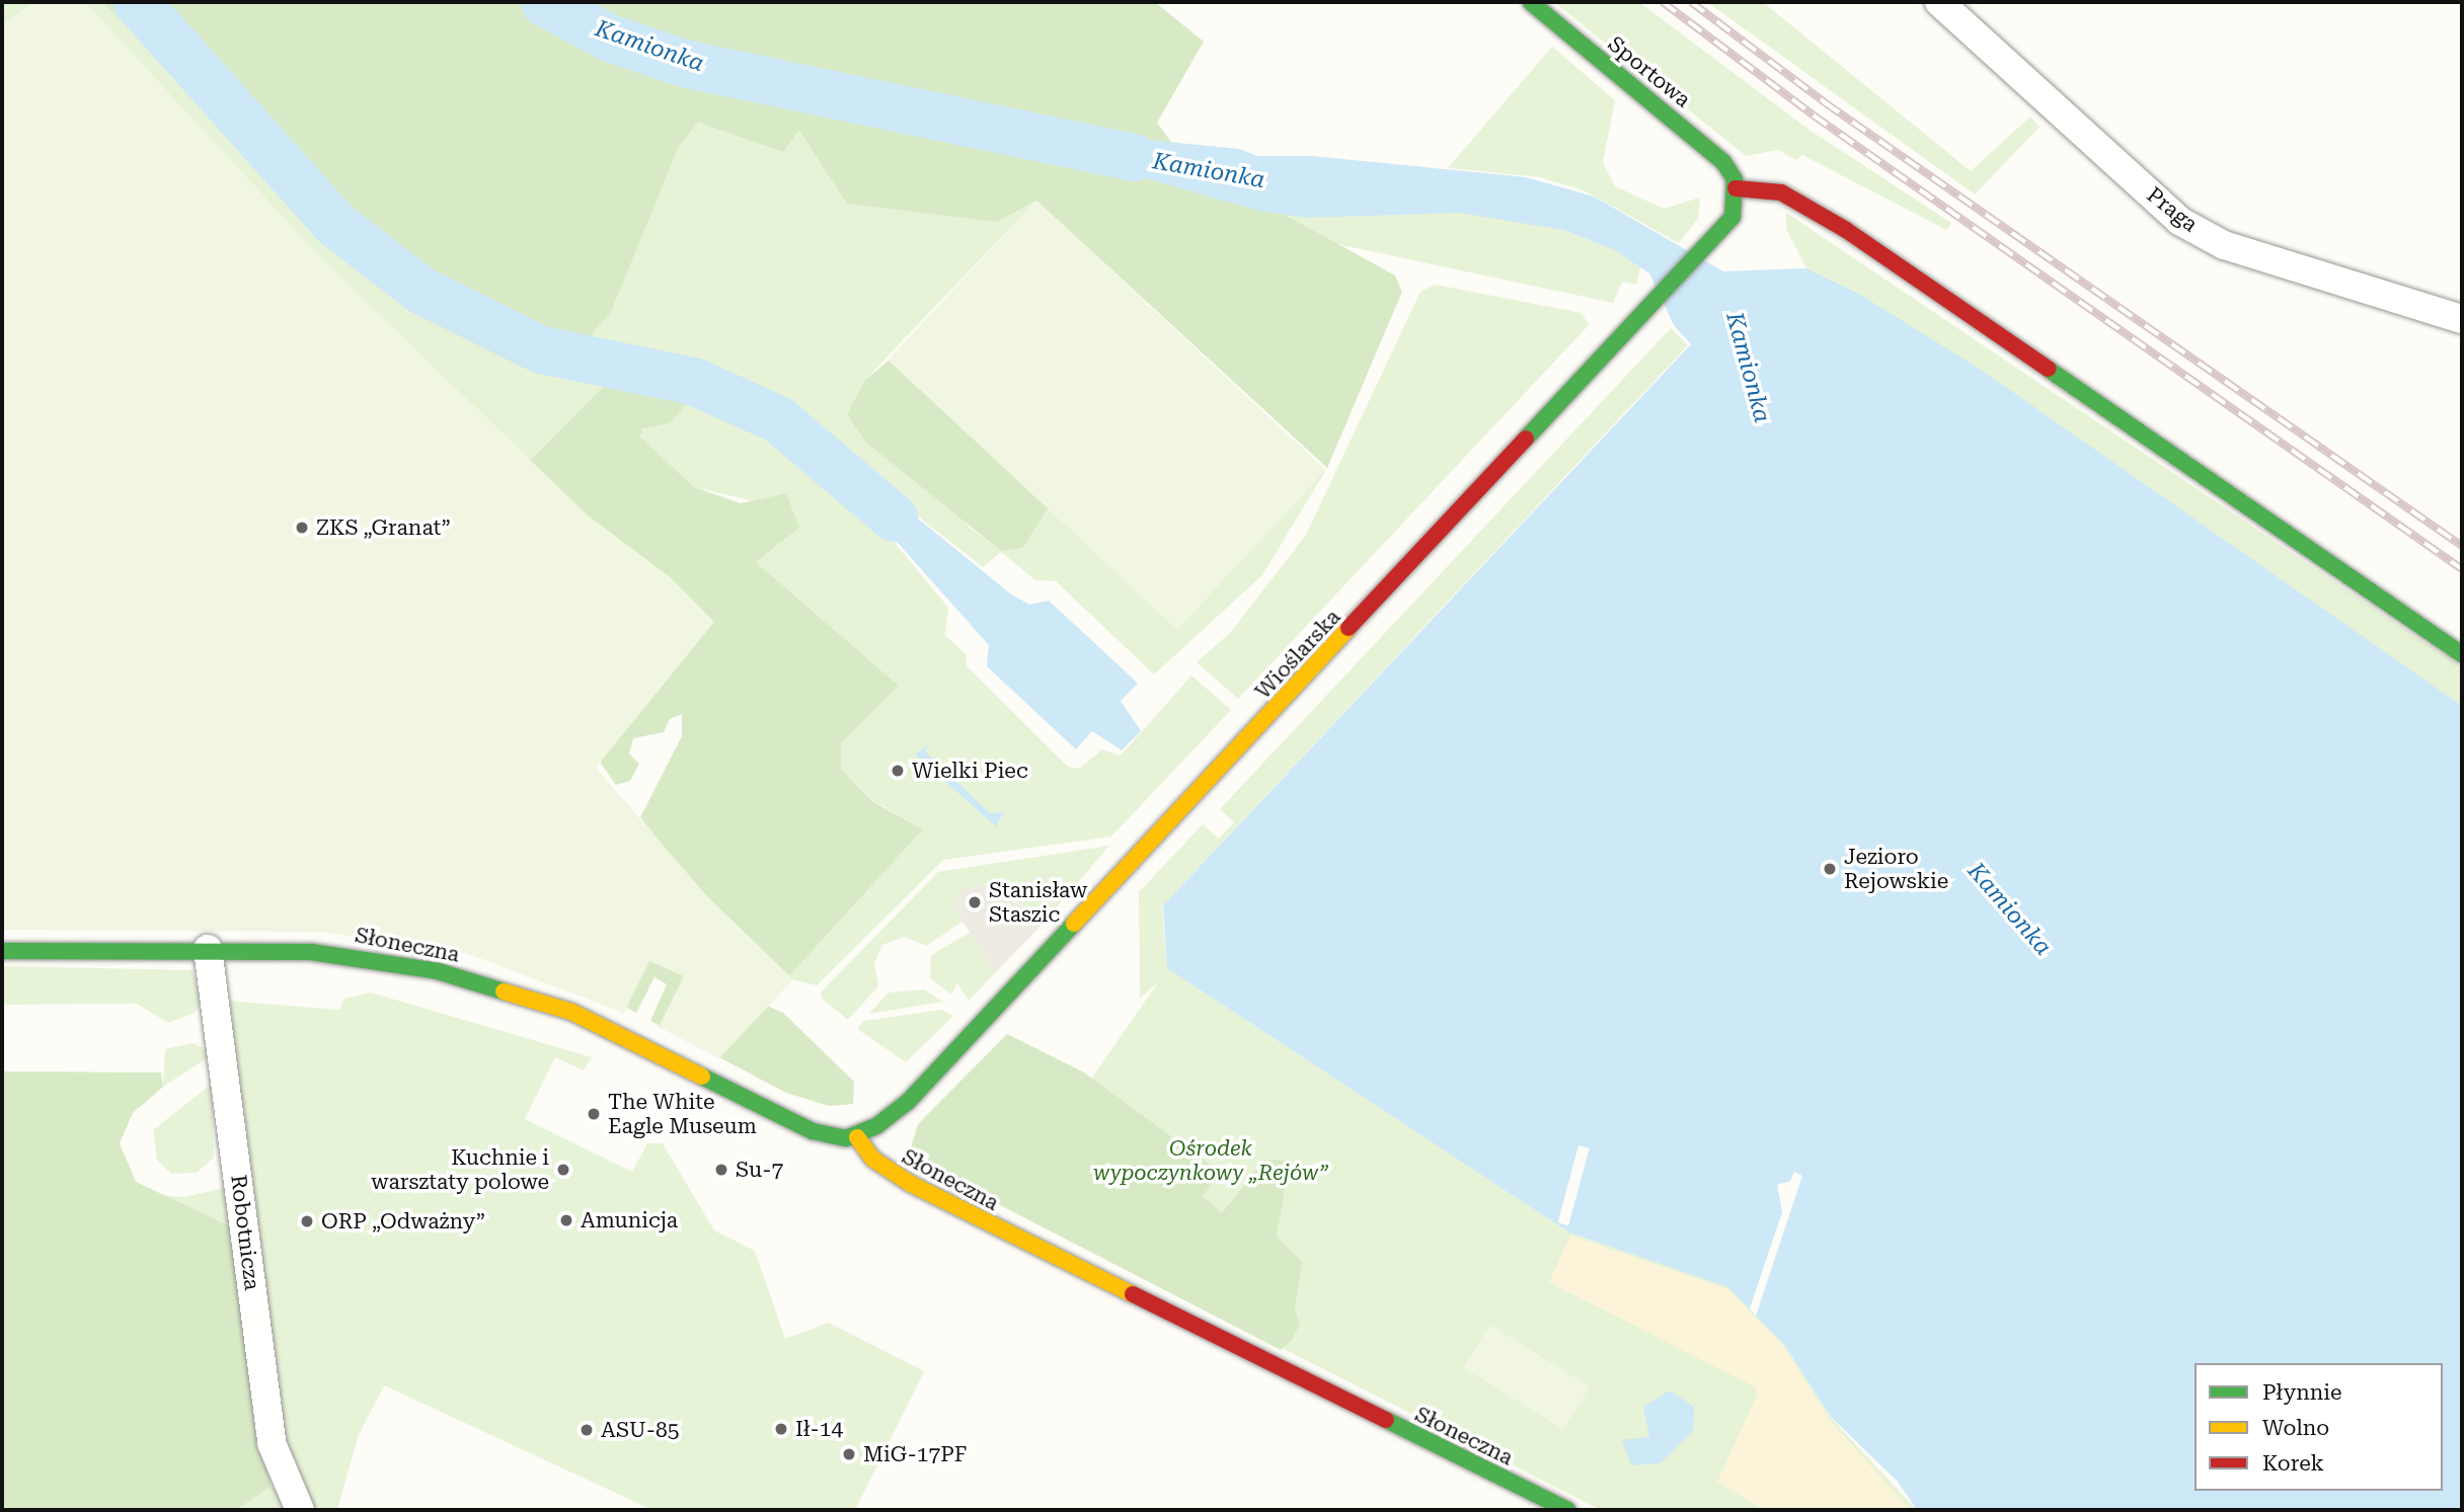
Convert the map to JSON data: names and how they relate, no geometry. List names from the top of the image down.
{
  "streets": {
    "street": [
      "Sportowa",
      "Praga",
      "Wioślarska",
      "Słoneczna",
      "Robotnicza"
    ]
  },
  "crossings": [
    ["Sportowa", "Wioślarska"],
    ["Wioślarska", "Słoneczna"],
    ["Słoneczna", "Robotnicza"]
  ],
  "water": ["Kamionka"],
  "parks": ["Ośrodek wypoczynkowy „Rejów”"],
  "places": [
    "ZKS „Granat”",
    "Wielki Piec",
    "Jezioro Rejowskie",
    "Stanisław Staszic",
    "The White Eagle Museum",
    "Kuchnie i warsztaty polowe",
    "Su-7",
    "Amunicja",
    "ORP „Odważny”",
    "Ił-14",
    "ASU-85",
    "MiG-17PF"
  ],
  "legend": ["Płynnie", "Wolno", "Korek"]
}
